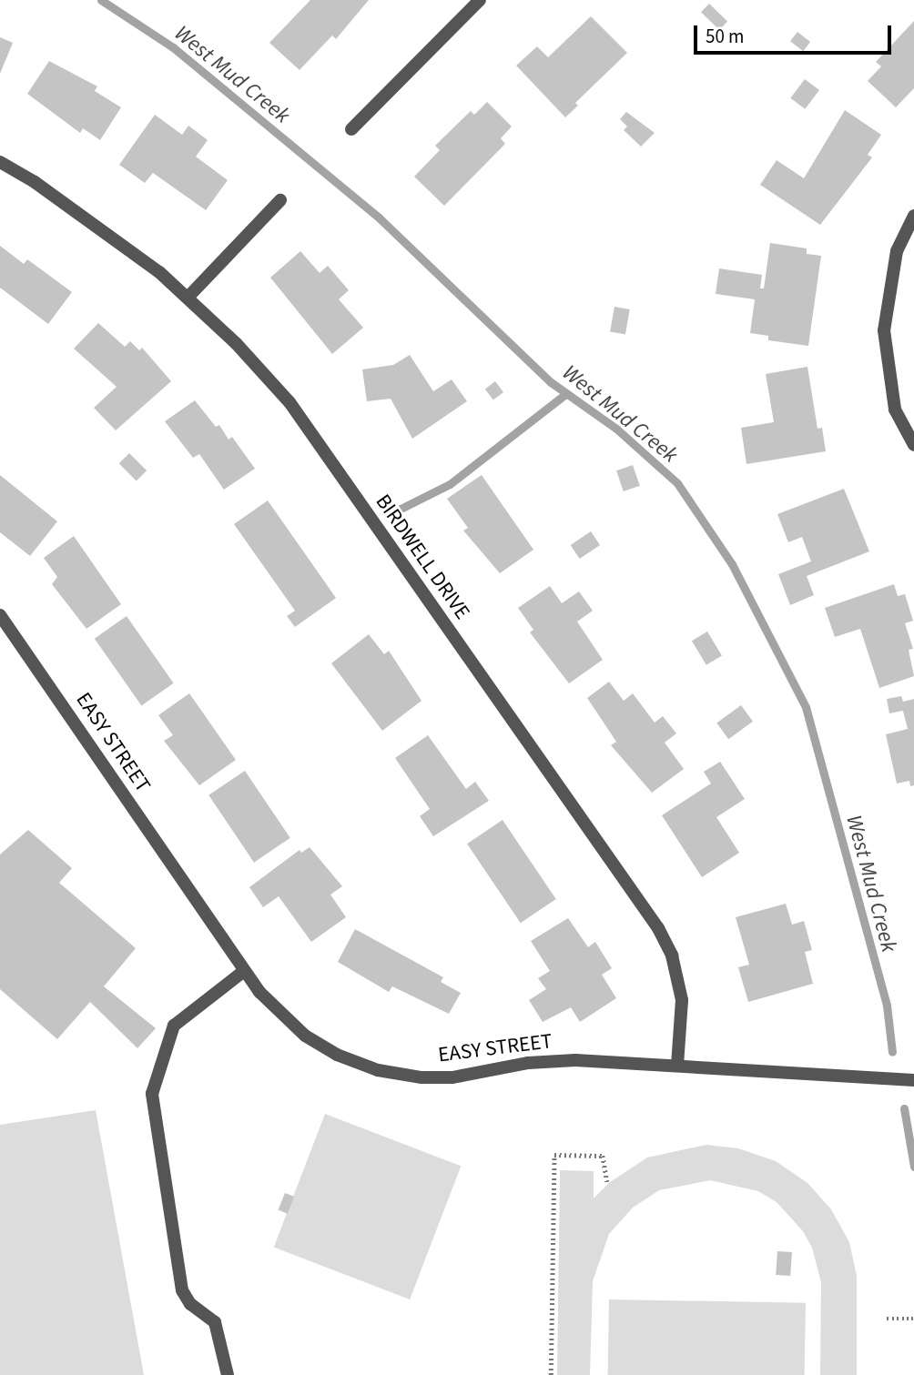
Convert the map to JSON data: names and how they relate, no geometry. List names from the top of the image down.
{
  "streets": {
    "street": ["BIRDWELL DRIVE", "EASY STREET"]
  },
  "crossings": [
    ["BIRDWELL DRIVE", "EASY STREET"]
  ],
  "water": ["West Mud Creek"],
  "scale_bar": "50 m"
}
